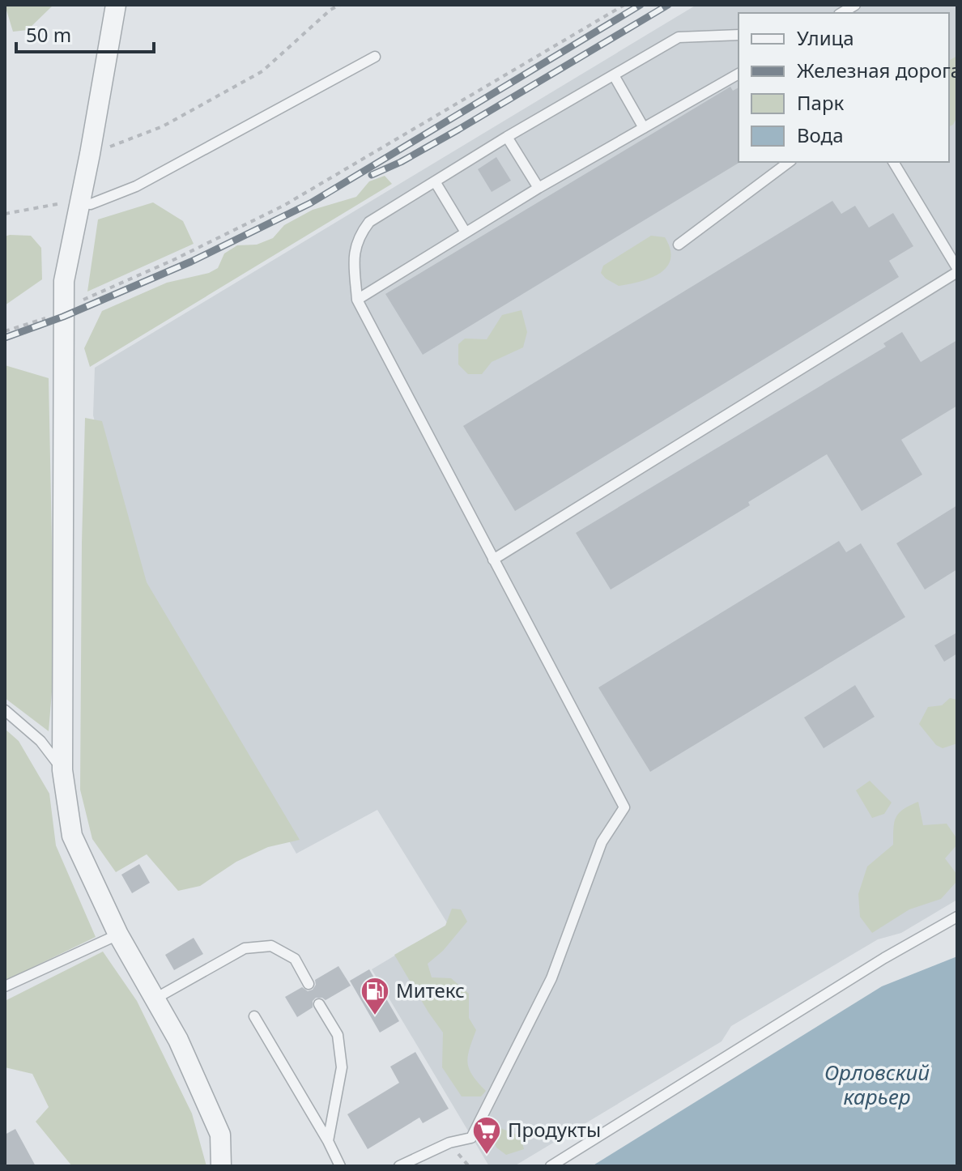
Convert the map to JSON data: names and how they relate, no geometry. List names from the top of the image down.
{
  "water": ["Орловский карьер"],
  "places": {
    "fuel station": ["Митекс"],
    "supermarket": ["Продукты"]
  },
  "legend": [
    "Улица",
    "Железная дорога",
    "Парк",
    "Вода"
  ],
  "scale_bar": "50 m"
}
